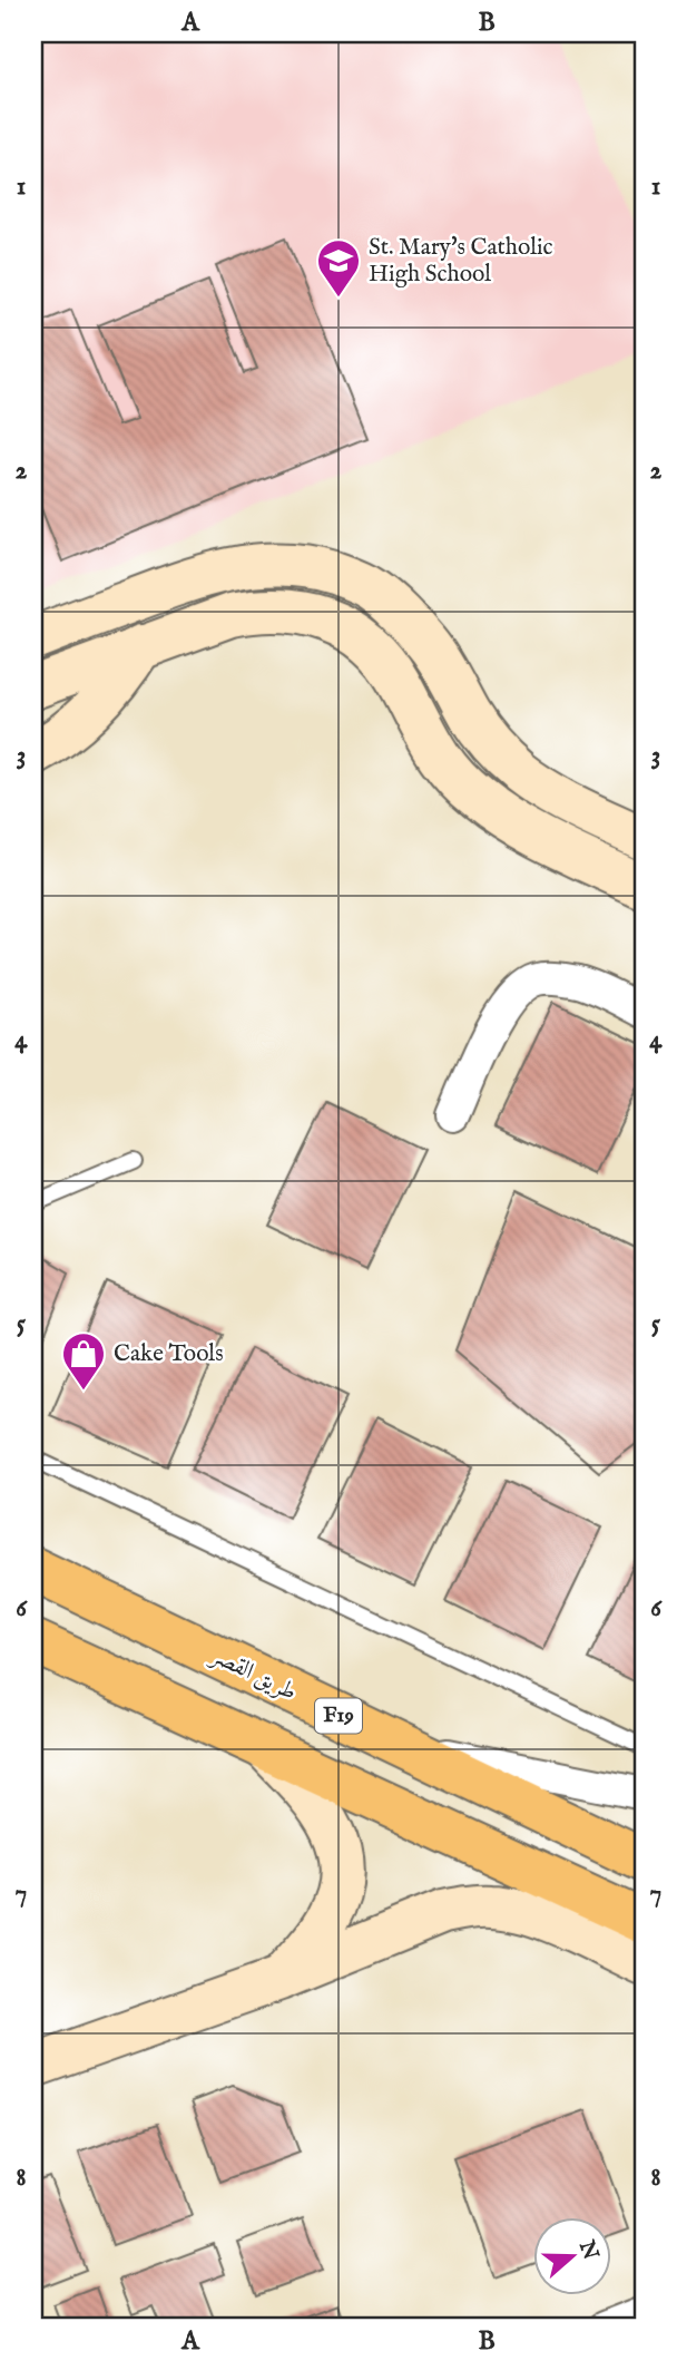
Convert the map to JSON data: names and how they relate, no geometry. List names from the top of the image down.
{
  "streets": {
    "main road": ["طريق القصر", "F19"]
  },
  "places": {
    "school or university": ["St. Mary's Catholic High School"],
    "shop": ["Cake Tools"]
  },
  "north": "right",
  "grid": {
    "columns": ["A", "B"],
    "rows": [
      "1",
      "2",
      "3",
      "4",
      "5",
      "6",
      "7",
      "8"
    ]
  }
}
